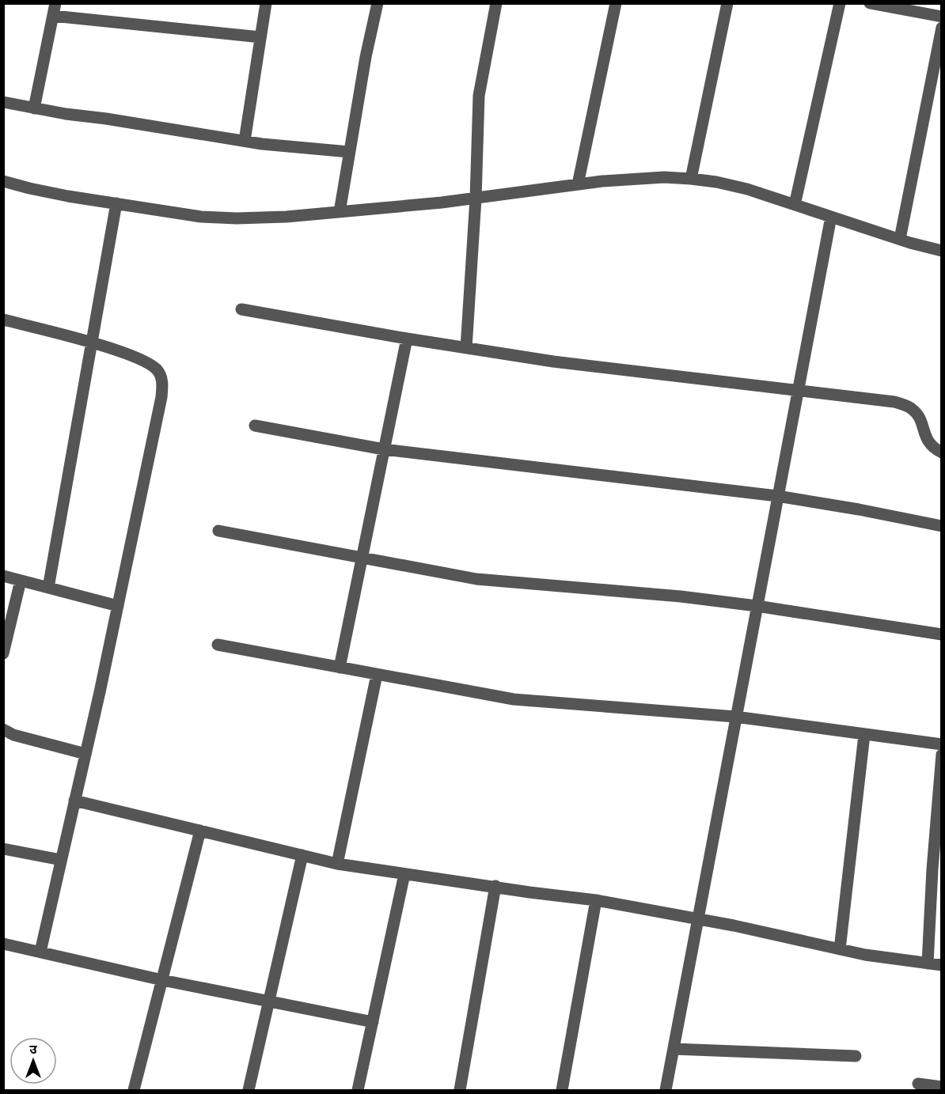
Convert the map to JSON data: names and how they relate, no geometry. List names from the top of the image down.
{
  "north": "top"
}
